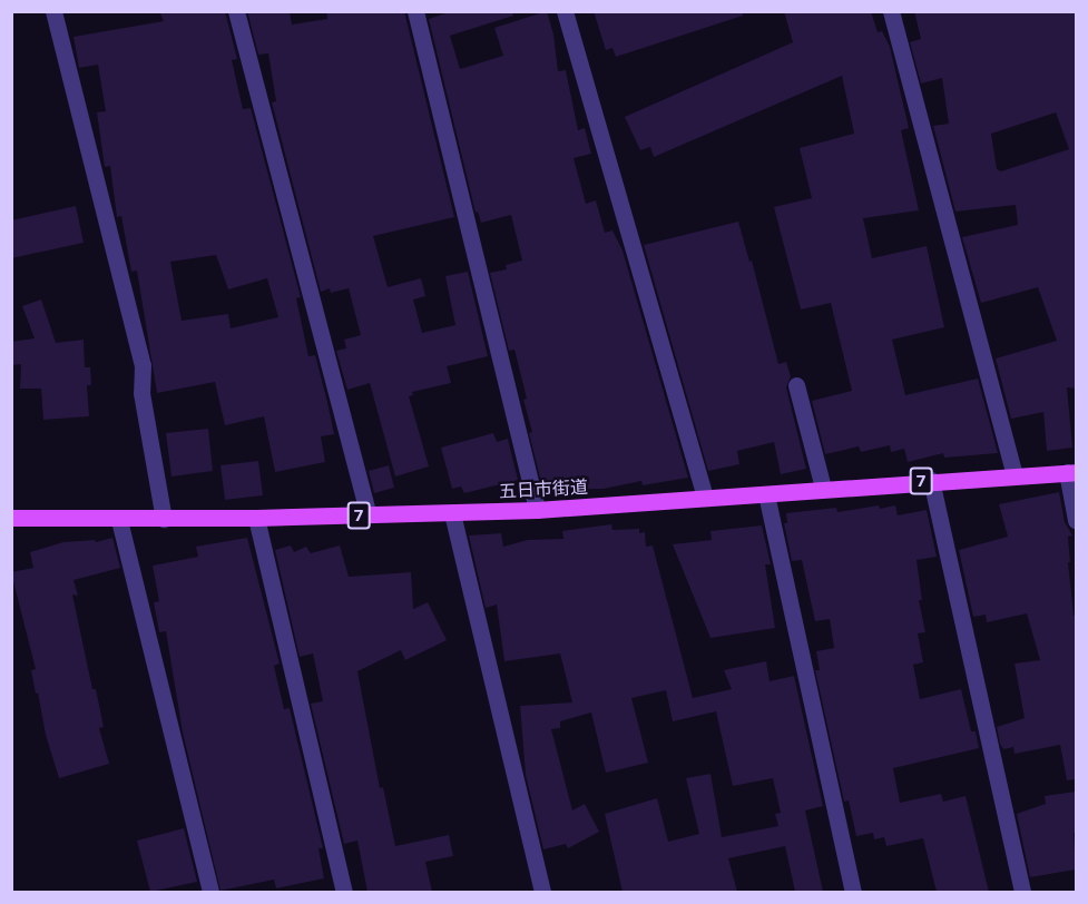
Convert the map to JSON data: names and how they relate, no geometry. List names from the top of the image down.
{
  "streets": {
    "main road": ["7", "五日市街道"]
  }
}
